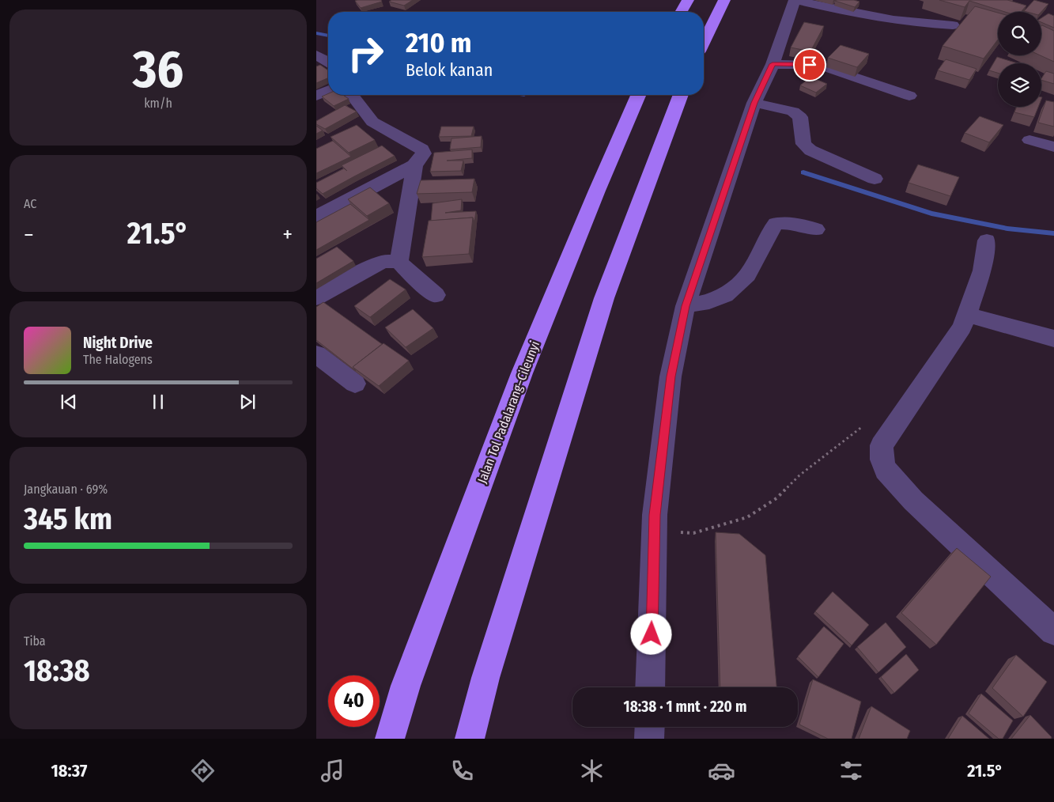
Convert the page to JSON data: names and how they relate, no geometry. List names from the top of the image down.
{
  "streets": {
    "highway": ["Jalan Tol Padalarang–Cileunyi"]
  },
  "page": {
    "tile": [
      ["36", "km/h"],
      "AC",
      ["Jangkauan · 69%", "345 km"],
      ["Tiba", "18:38"]
    ],
    "turn": ["210 m", "Belok kanan"],
    "heat": ["−", "21.5°", "+"],
    "song": ["Night Drive", "The Halogens"],
    "limit": "40",
    "trip": "18:38 · 1 mnt · 220 m",
    "tabs": ["18:37", "21.5°"]
  }
}
